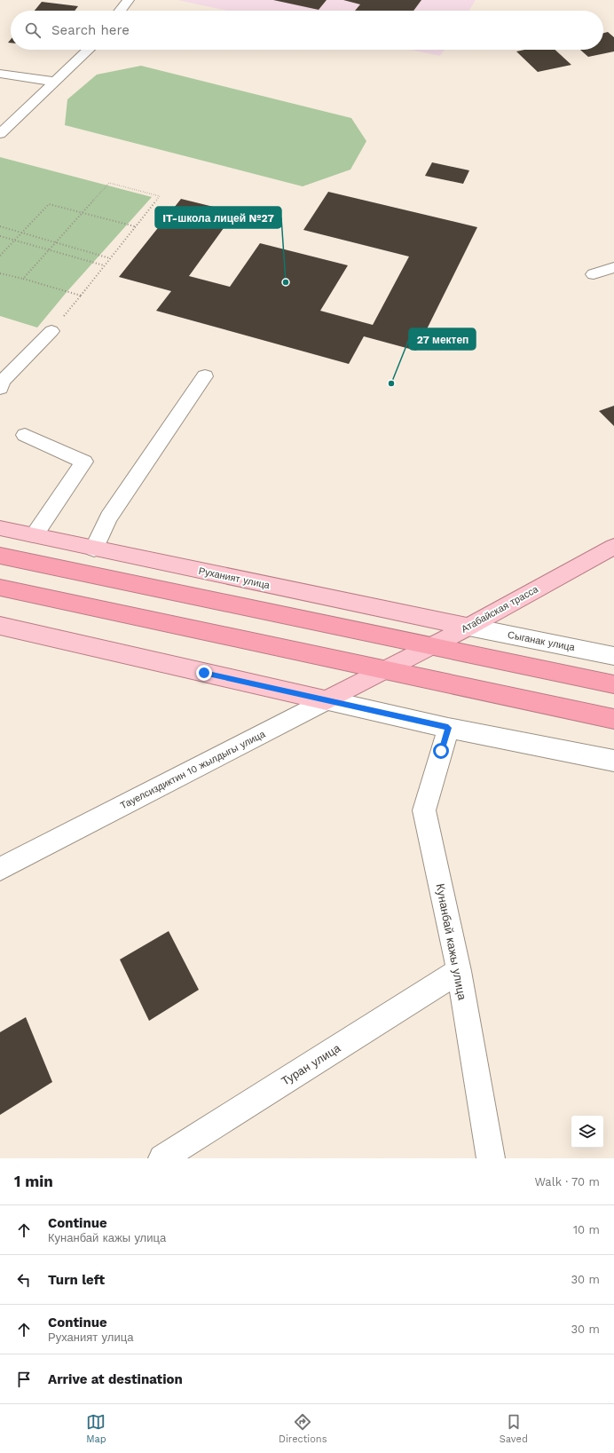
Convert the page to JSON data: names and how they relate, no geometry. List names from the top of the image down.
{
  "streets": {
    "main road": ["Руханият улица", "Атабайская трасса", "Тауелсиздиктин 10 жылдыгы улица"],
    "street": ["Сыганак улица", "Кунанбай кажы улица", "Туран улица"]
  },
  "crossings": [
    ["Руханият улица", "Атабайская трасса"],
    ["Руханият улица", "Сыганак улица"],
    ["Атабайская трасса", "Сыганак улица"],
    ["Атабайская трасса", "Тауелсиздиктин 10 жылдыгы улица"],
    ["Кунанбай кажы улица", "Туран улица"]
  ],
  "places": ["IT-школа лицей №27", "27 мектеп"],
  "page": {
    "search": "Search here",
    "heading": ["1 min", "Walk · 70 m"],
    "list": [
      ["Continue", "Кунанбай кажы улица", "10 m"],
      ["Turn left", "30 m"],
      ["Continue", "Руханият улица", "30 m"],
      "Arrive at destination"
    ],
    "nav": ["Map", "Directions", "Saved"]
  }
}
